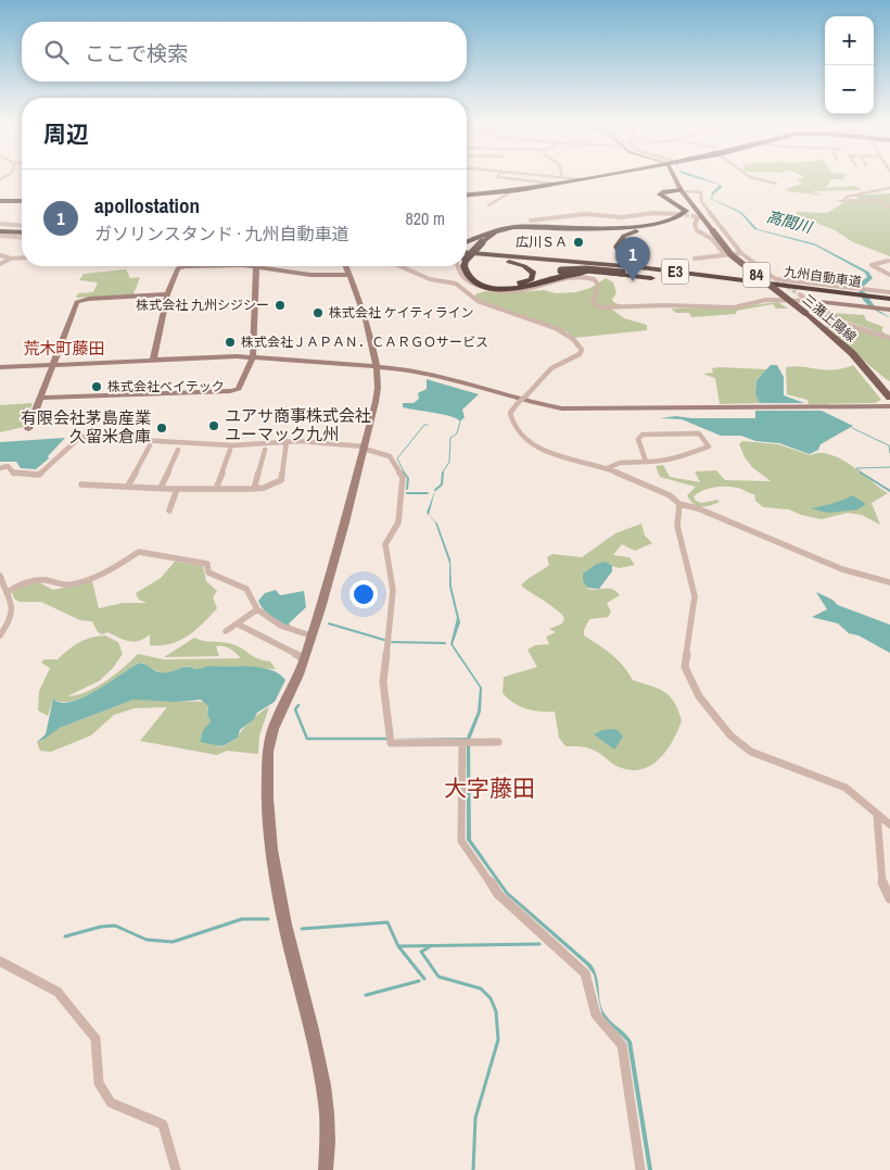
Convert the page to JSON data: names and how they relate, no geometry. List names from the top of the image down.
{
  "streets": {
    "highway": ["E3", "九州自動車道"],
    "main road": ["84", "三潴上陽線"]
  },
  "districts": ["荒木町藤田", "大字藤田"],
  "water": ["高間川"],
  "places": [
    "広川ＳＡ",
    "株式会社 九州シジシー",
    "株式会社 ケイティライン",
    "株式会社ＪＡＰＡＮ．ＣＡＲＧＯサービス",
    "株式会社ベイテック",
    "ユアサ商事株式会社 ユーマック九州",
    "有限会社茅島産業 久留米倉庫"
  ],
  "page": {
    "map_buttons": ["+", "−"],
    "search": "ここで検索",
    "heading": "周辺",
    "list": [
      {
        "mark": "1",
        "name": "apollostation",
        "note": "ガソリンスタンド · 九州自動車道",
        "value": "820 m"
      }
    ],
    "pins": "1"
  }
}
